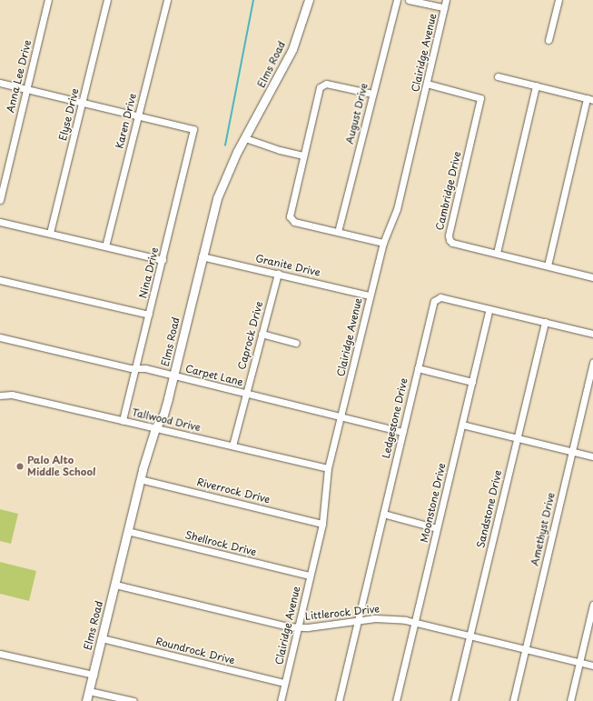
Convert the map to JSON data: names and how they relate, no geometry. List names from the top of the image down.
{
  "streets": {
    "main road": ["Elms Road"],
    "street": [
      "Clairidge Avenue",
      "Anna Lee Drive",
      "August Drive",
      "Elyse Drive",
      "Karen Drive",
      "Cambridge Drive",
      "Granite Drive",
      "Nina Drive",
      "Caprock Drive",
      "Carpet Lane",
      "Ledgestone Drive",
      "Tallwood Drive",
      "Riverrock Drive",
      "Moonstone Drive",
      "Sandstone Drive",
      "Amethyst Drive",
      "Shellrock Drive",
      "Littlerock Drive",
      "Roundrock Drive"
    ]
  },
  "crossings": [
    ["Clairidge Avenue", "Cambridge Drive"],
    ["Clairidge Avenue", "Granite Drive"],
    ["Clairidge Avenue", "Carpet Lane"],
    ["Clairidge Avenue", "Tallwood Drive"],
    ["Clairidge Avenue", "Riverrock Drive"],
    ["Clairidge Avenue", "Shellrock Drive"],
    ["Clairidge Avenue", "Littlerock Drive"],
    ["Clairidge Avenue", "Roundrock Drive"],
    ["Elms Road", "Granite Drive"],
    ["Elms Road", "Carpet Lane"],
    ["Elms Road", "Tallwood Drive"],
    ["Elms Road", "Riverrock Drive"],
    ["Elms Road", "Shellrock Drive"],
    ["Elms Road", "Littlerock Drive"],
    ["Elms Road", "Roundrock Drive"],
    ["Karen Drive", "Nina Drive"],
    ["Granite Drive", "Caprock Drive"],
    ["Nina Drive", "Carpet Lane"],
    ["Nina Drive", "Tallwood Drive"],
    ["Caprock Drive", "Carpet Lane"],
    ["Caprock Drive", "Tallwood Drive"],
    ["Carpet Lane", "Ledgestone Drive"],
    ["Ledgestone Drive", "Moonstone Drive"],
    ["Ledgestone Drive", "Sandstone Drive"],
    ["Ledgestone Drive", "Littlerock Drive"],
    ["Moonstone Drive", "Littlerock Drive"],
    ["Sandstone Drive", "Littlerock Drive"],
    ["Amethyst Drive", "Littlerock Drive"]
  ],
  "places": ["Palo Alto Middle School"]
}
